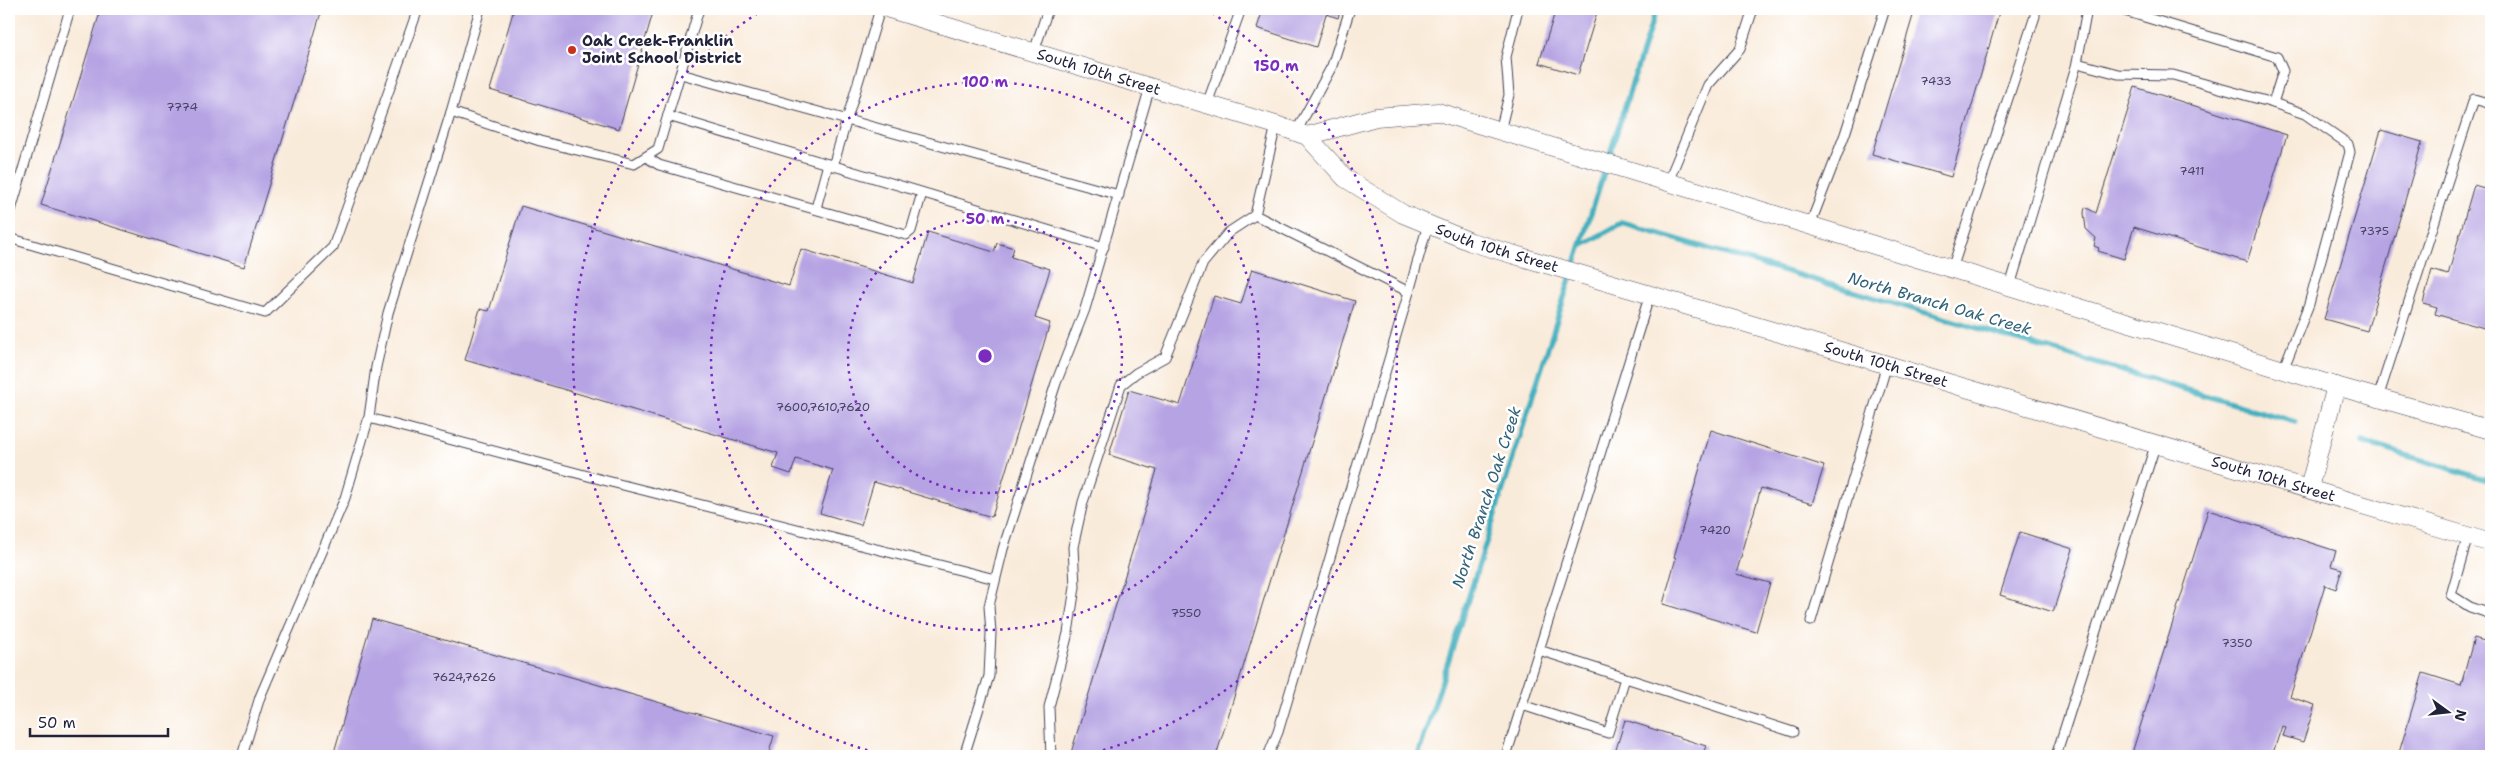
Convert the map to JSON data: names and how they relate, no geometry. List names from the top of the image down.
{
  "streets": {
    "street": ["South 10th Street"]
  },
  "water": ["North Branch Oak Creek"],
  "places": ["Oak Creek-Franklin Joint School District"],
  "house_numbers": [
    "7433",
    "7774",
    "7411",
    "7375",
    "7600,7610,7620",
    "7420",
    "7550",
    "7350",
    "7624,7626"
  ],
  "scale_bar": "50 m",
  "north": "right",
  "rings": ["150 m", "100 m", "50 m"]
}
